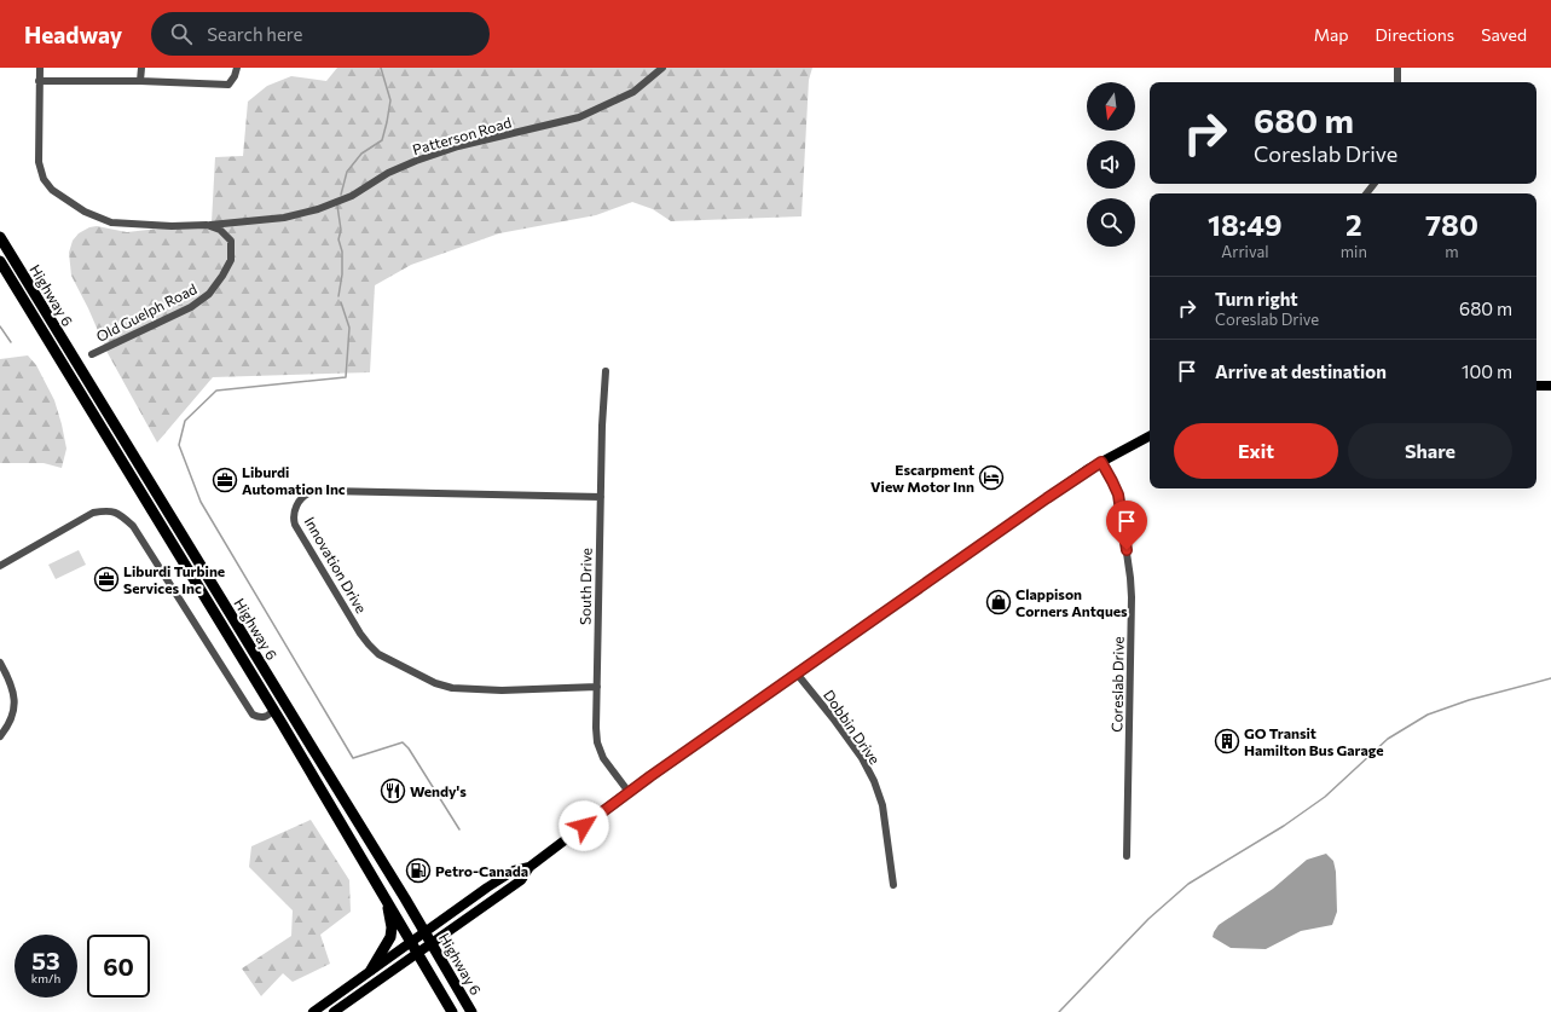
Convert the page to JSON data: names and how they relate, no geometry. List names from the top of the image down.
{
  "streets": {
    "highway": ["Highway 6"],
    "street": [
      "Patterson Road",
      "Old Guelph Road",
      "Innovation Drive",
      "South Drive",
      "Coreslab Drive",
      "Dobbin Drive"
    ]
  },
  "crossings": [
    ["Patterson Road", "Old Guelph Road"],
    ["Innovation Drive", "South Drive"]
  ],
  "places": {
    "hotel": ["Escarpment View Motor Inn"],
    "office": ["Liburdi Automation Inc", "Liburdi Turbine Services Inc"],
    "shop": ["Clappison Corners Antques"],
    "building": ["GO Transit Hamilton Bus Garage"],
    "restaurant": ["Wendy's"],
    "fuel station": ["Petro-Canada"]
  },
  "north": "bottom",
  "page": {
    "header": "Headway",
    "search": "Search here",
    "nav": ["Map", "Directions", "Saved"],
    "turn": ["680 m", "Coreslab Drive"],
    "eta": [
      "18:49",
      "Arrival",
      "2",
      "min",
      "780",
      "m"
    ],
    "list": [
      {
        "name": "Turn right",
        "note": "Coreslab Drive",
        "value": "680 m"
      },
      {
        "name": "Arrive at destination",
        "value": "100 m"
      }
    ],
    "buttons": ["Exit", "Share"],
    "speed": "53 km/h",
    "limit": "60"
  }
}
